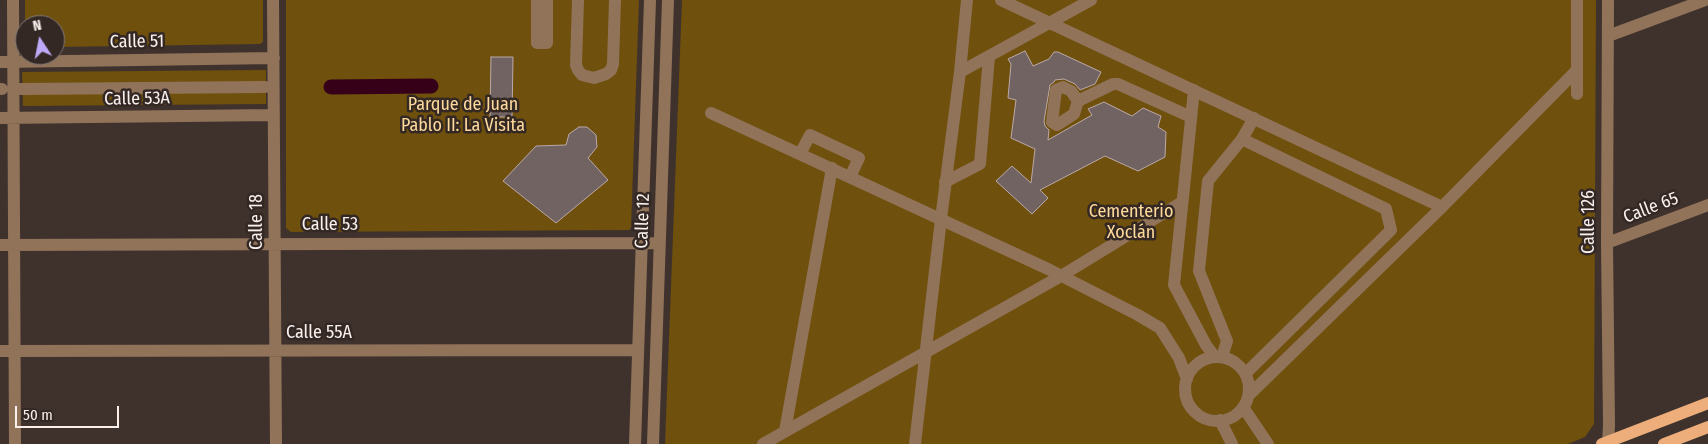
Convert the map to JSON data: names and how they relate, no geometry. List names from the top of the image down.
{
  "streets": {
    "street": [
      "Calle 51",
      "Calle 53A",
      "Calle 65",
      "Calle 12",
      "Calle 18",
      "Calle 126",
      "Calle 53",
      "Calle 55A"
    ]
  },
  "crossings": [
    ["Calle 51", "Calle 18"],
    ["Calle 53A", "Calle 18"],
    ["Calle 65", "Calle 126"],
    ["Calle 12", "Calle 53"],
    ["Calle 12", "Calle 55A"],
    ["Calle 18", "Calle 53"],
    ["Calle 18", "Calle 55A"]
  ],
  "parks": ["Parque de Juan Pablo II: La Visita", "Cementerio Xoclán"],
  "scale_bar": "50 m",
  "north": "top"
}
